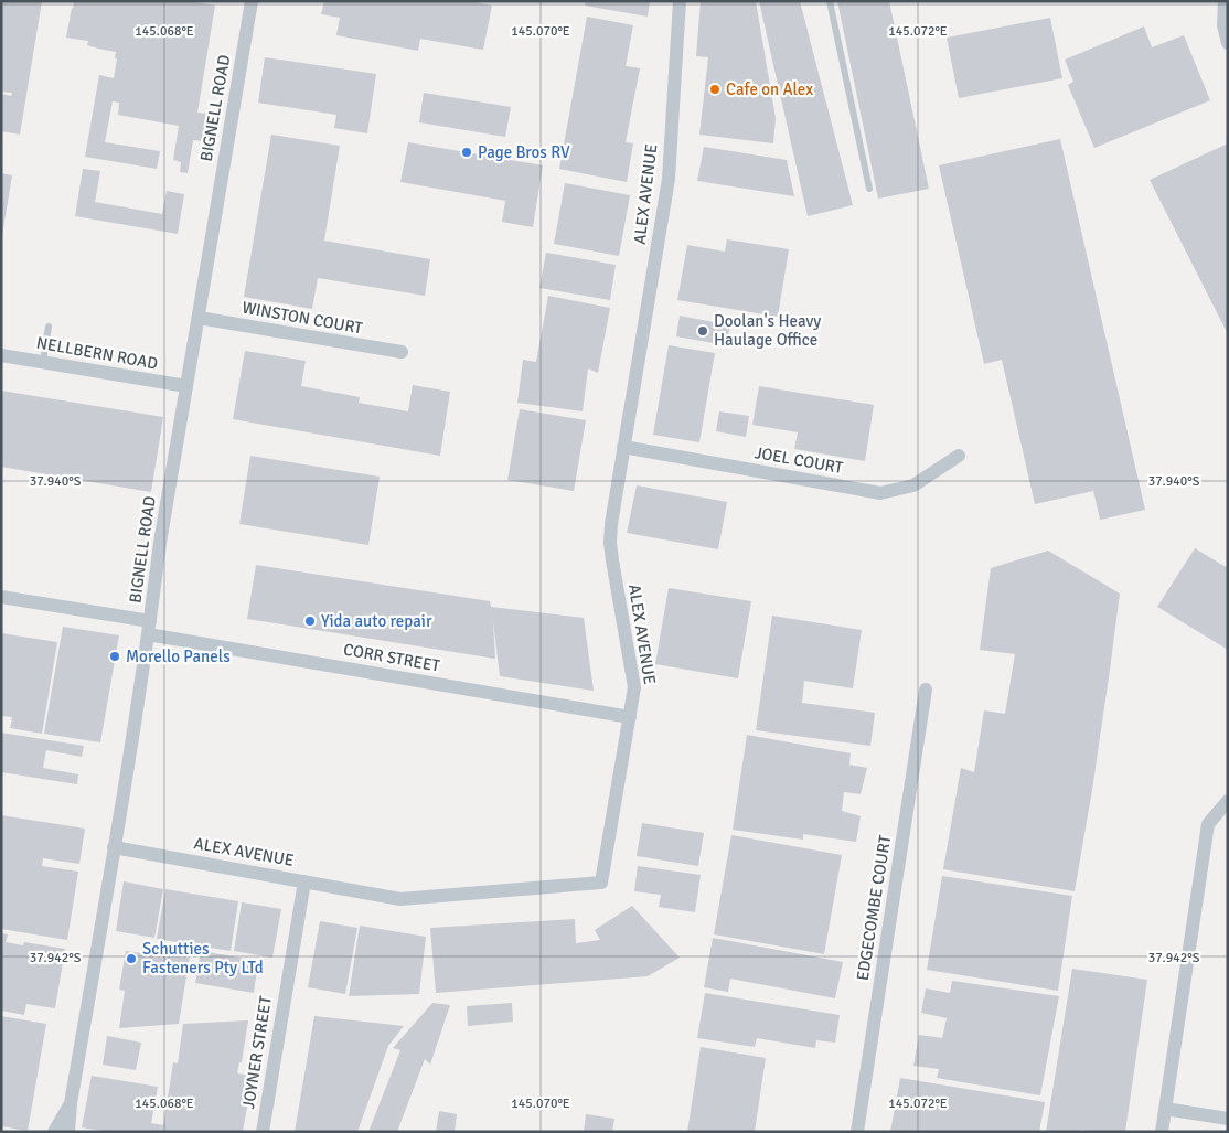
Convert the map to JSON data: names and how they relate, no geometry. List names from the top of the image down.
{
  "streets": {
    "street": [
      "BIGNELL ROAD",
      "ALEX AVENUE",
      "WINSTON COURT",
      "NELLBERN ROAD",
      "JOEL COURT",
      "CORR STREET",
      "EDGECOMBE COURT",
      "JOYNER STREET"
    ]
  },
  "crossings": [
    ["BIGNELL ROAD", "ALEX AVENUE"],
    ["BIGNELL ROAD", "WINSTON COURT"],
    ["BIGNELL ROAD", "NELLBERN ROAD"],
    ["BIGNELL ROAD", "CORR STREET"],
    ["ALEX AVENUE", "JOEL COURT"],
    ["ALEX AVENUE", "CORR STREET"],
    ["ALEX AVENUE", "JOYNER STREET"]
  ],
  "places": [
    "Cafe on Alex",
    "Page Bros RV",
    "Doolan's Heavy Haulage Office",
    "Yida auto repair",
    "Morello Panels",
    "Schutties Fasteners Pty LTd"
  ],
  "coordinates": [
    "145.068°E",
    "145.070°E",
    "145.072°E",
    "37.940°S",
    "37.942°S"
  ]
}
